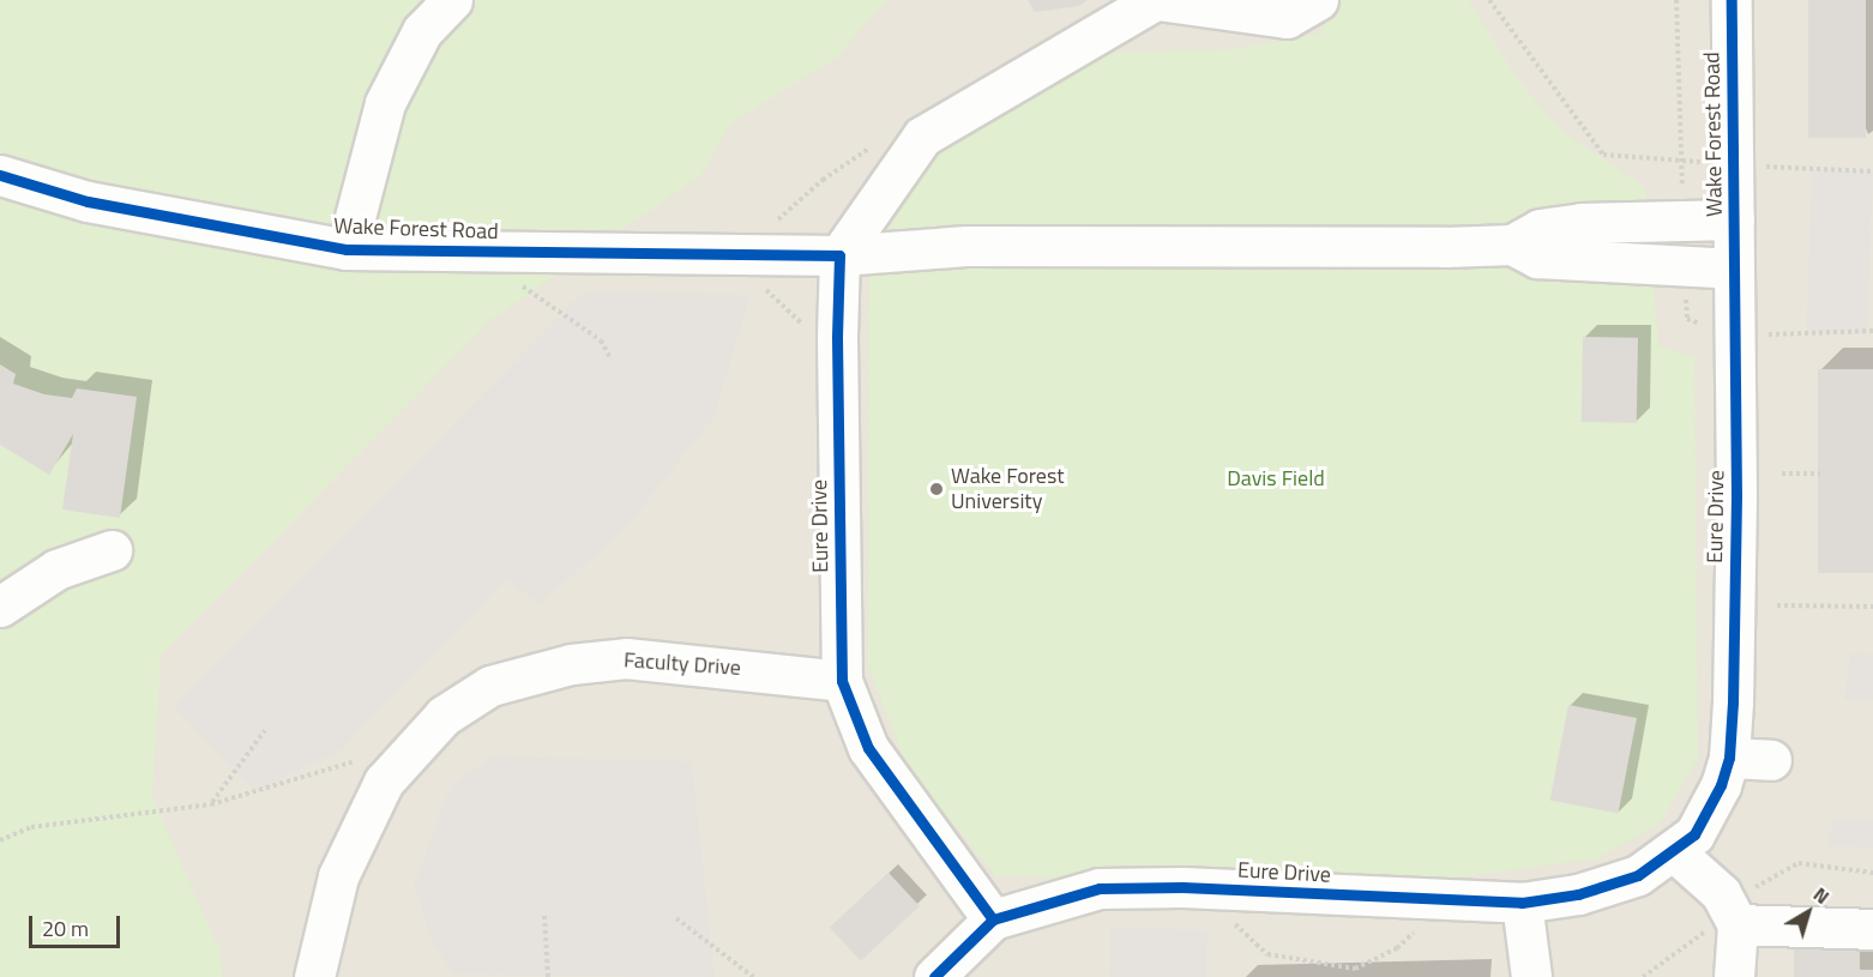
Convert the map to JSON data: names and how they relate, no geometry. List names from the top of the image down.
{
  "streets": {
    "street": ["Wake Forest Road", "Eure Drive", "Faculty Drive"]
  },
  "crossings": [
    ["Wake Forest Road", "Eure Drive"],
    ["Eure Drive", "Faculty Drive"]
  ],
  "parks": ["Davis Field"],
  "places": ["Wake Forest University"],
  "scale_bar": "20 m",
  "north": "top right"
}
